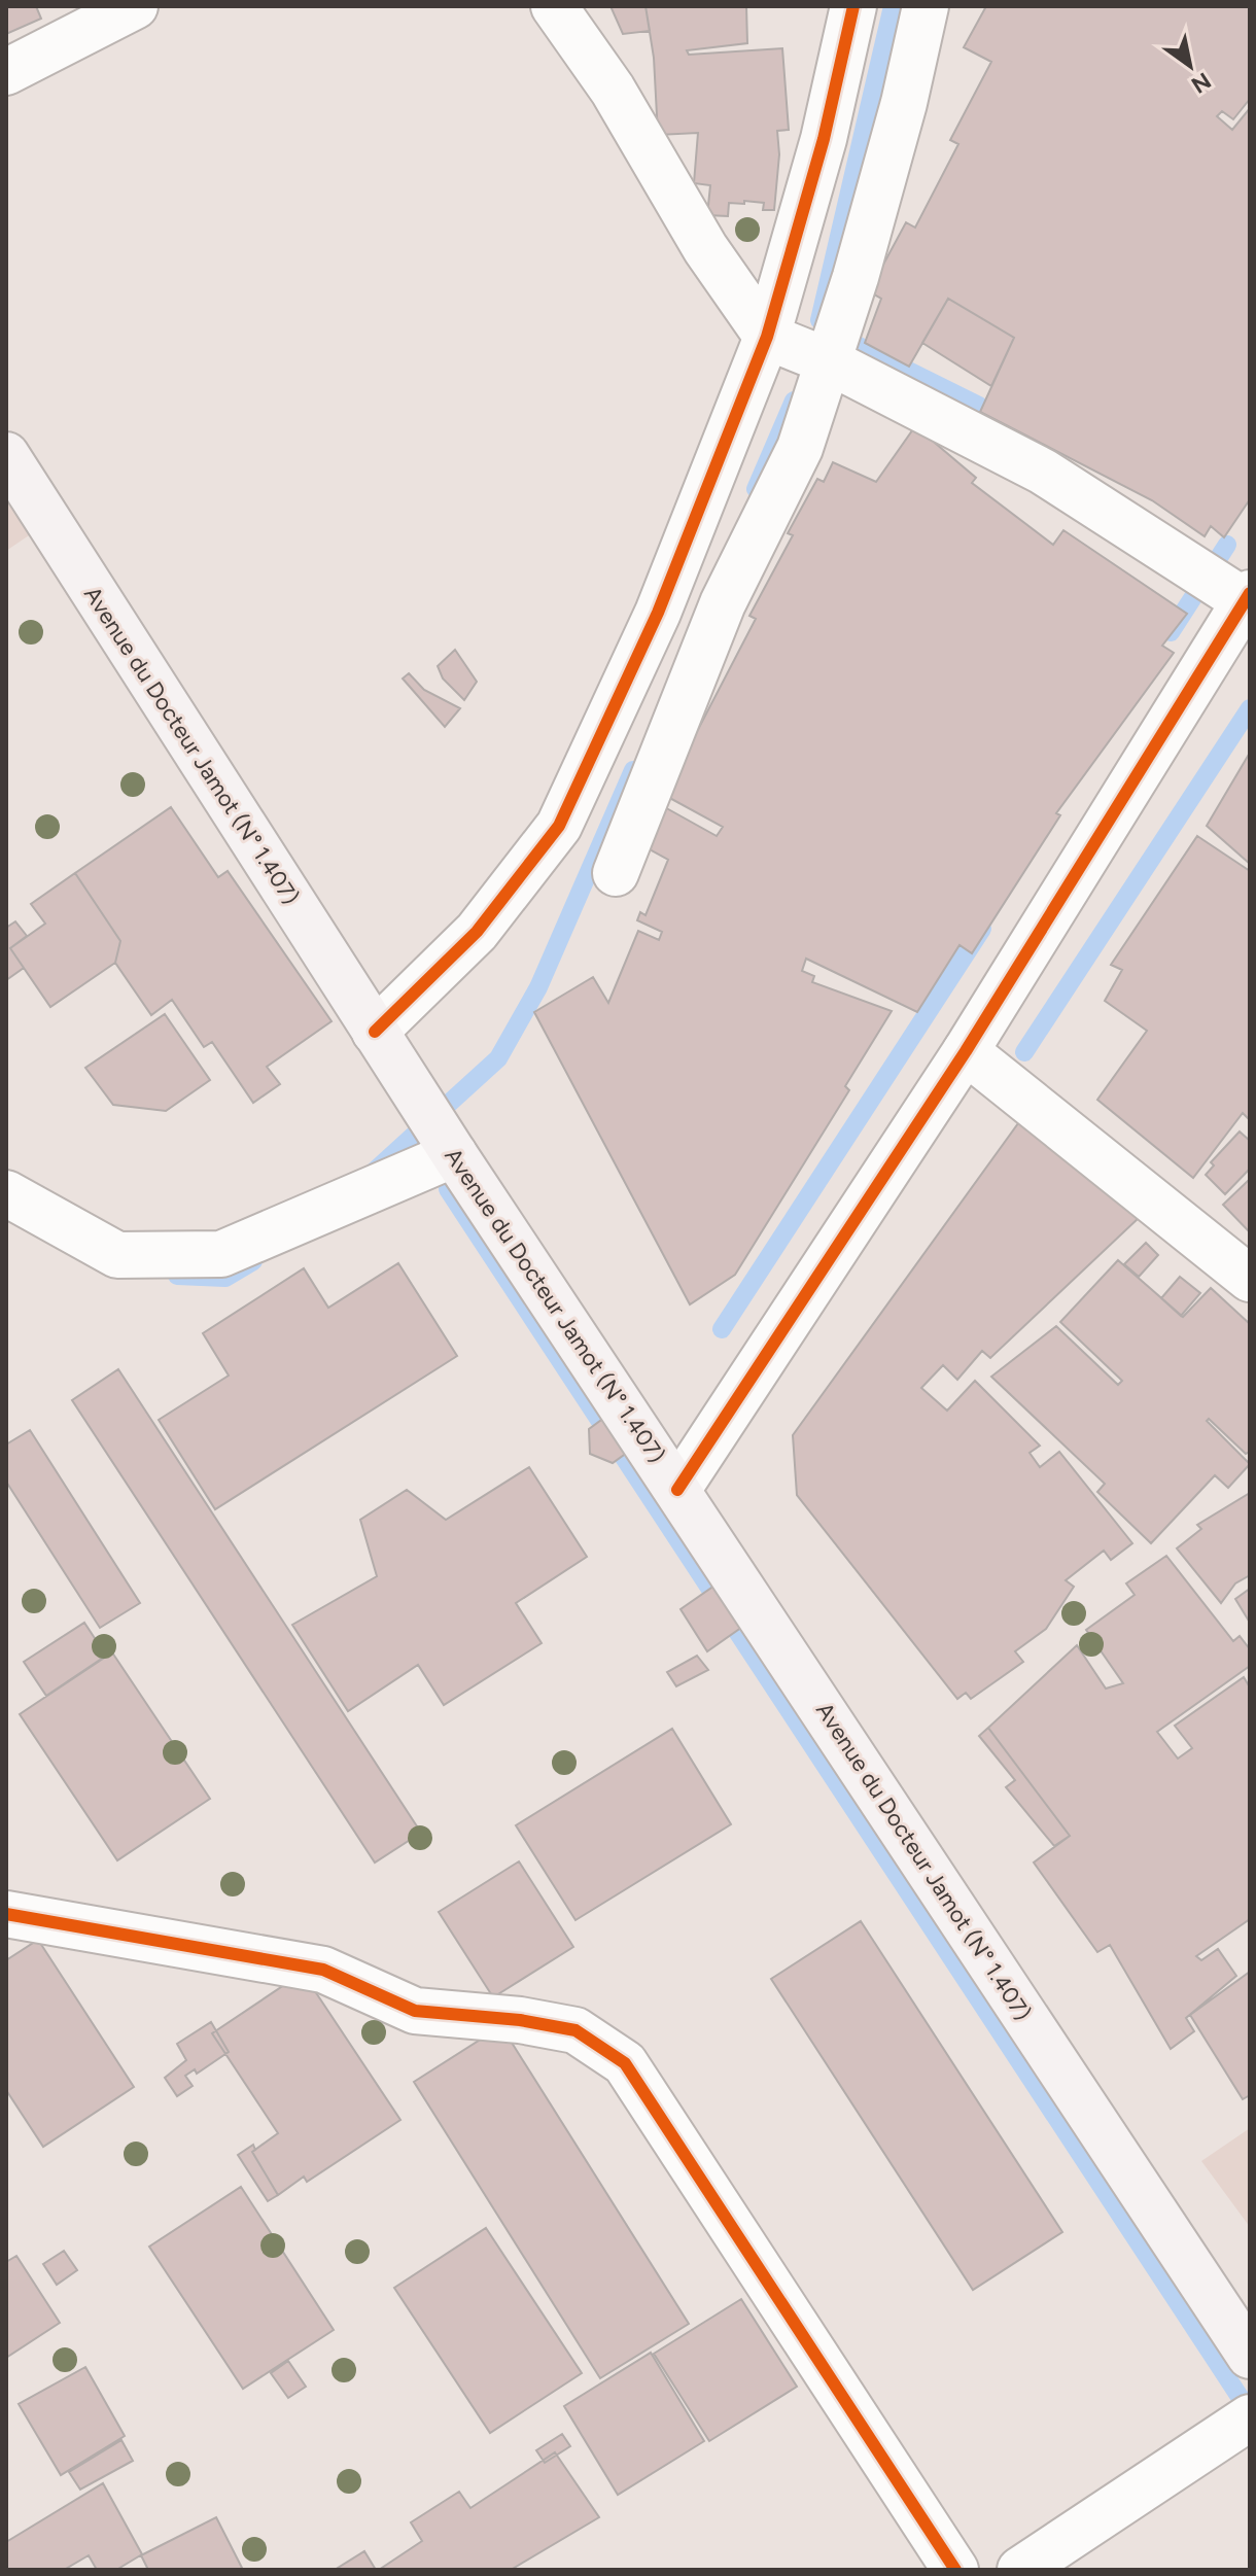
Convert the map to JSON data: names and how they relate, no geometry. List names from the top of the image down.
{
  "streets": {
    "main road": ["Avenue du Docteur Jamot (N° 1.407)"]
  },
  "north": "bottom right"
}
